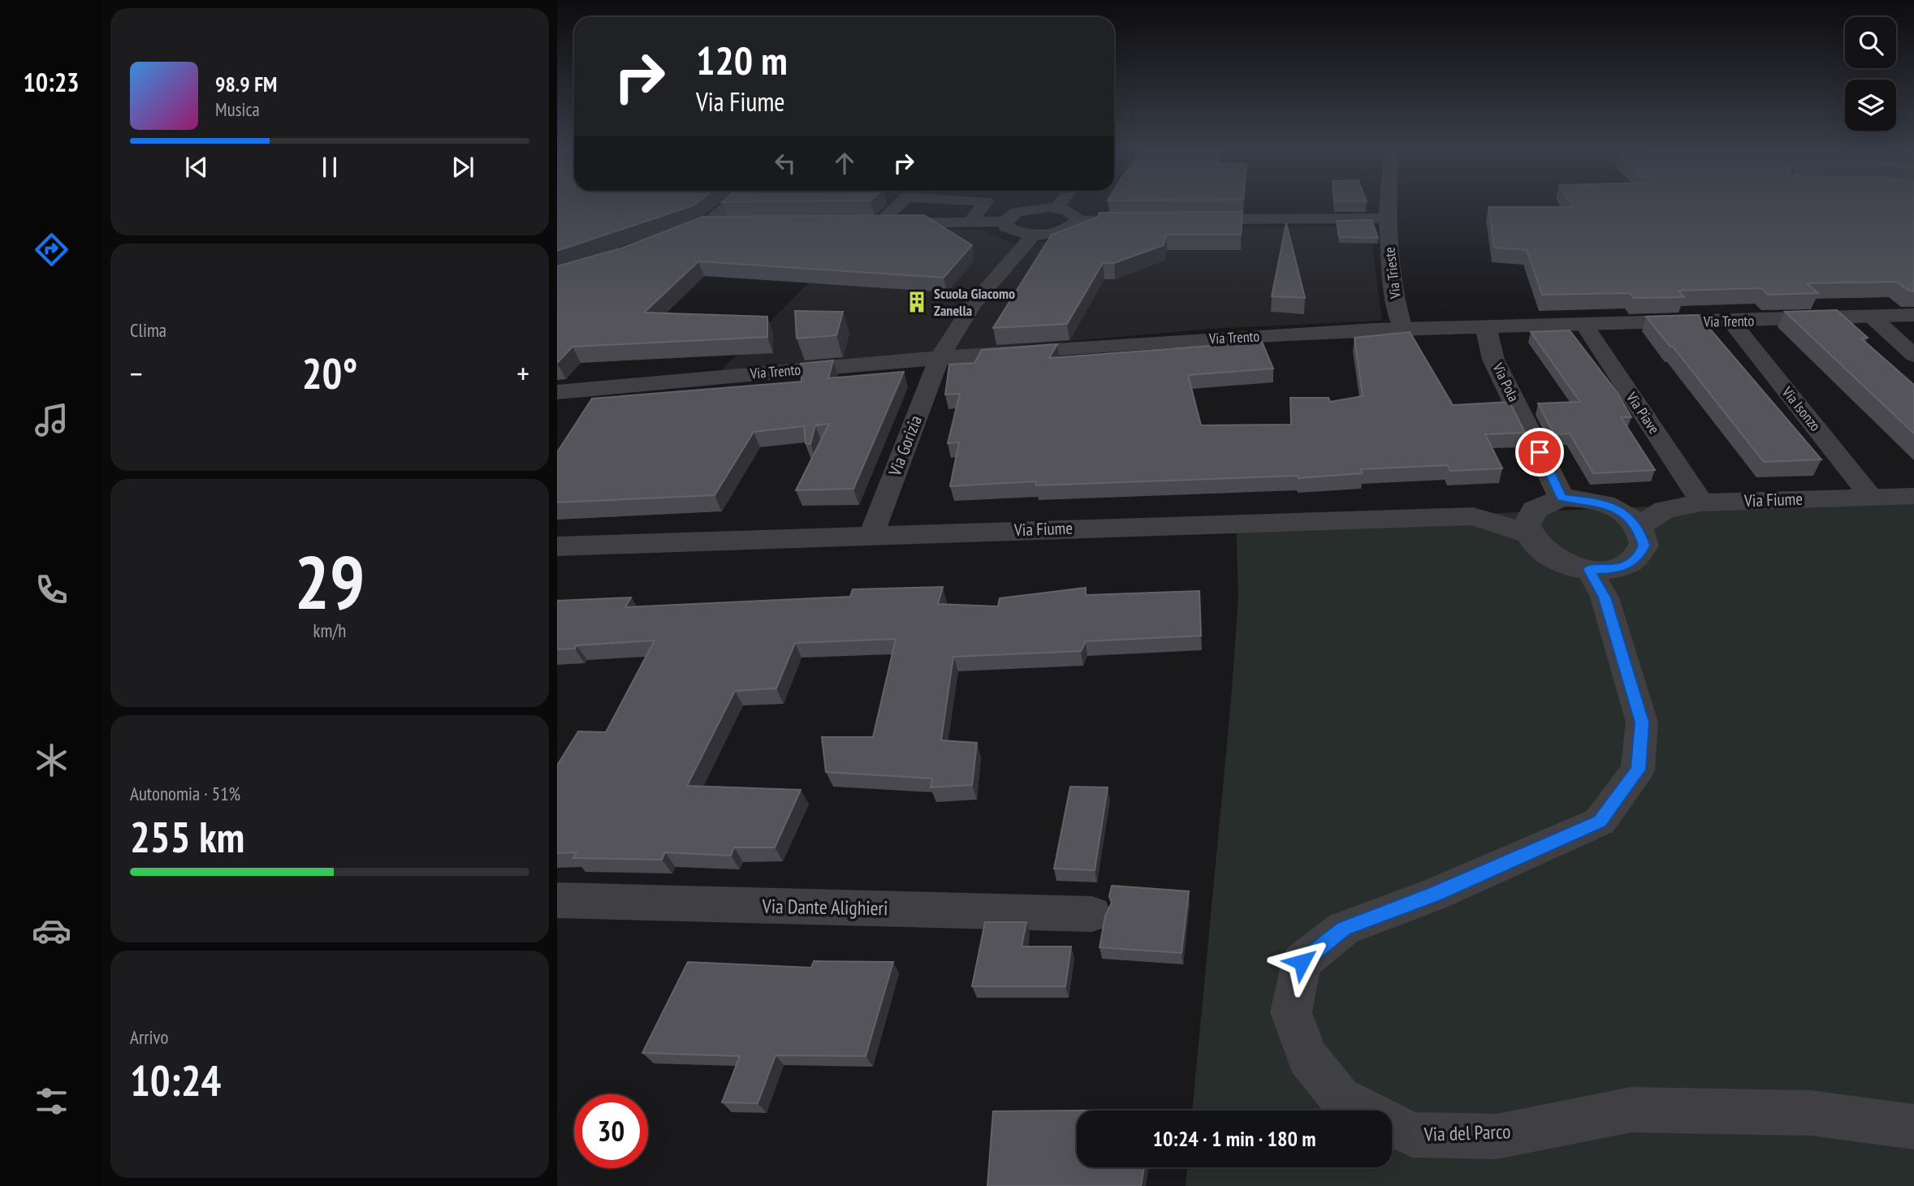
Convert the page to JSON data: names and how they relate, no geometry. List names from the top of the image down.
{
  "streets": {
    "street": [
      "Via Trieste",
      "Via Trento",
      "Via Pola",
      "Via Isonzo",
      "Via Piave",
      "Via Gorizia",
      "Via Fiume",
      "Via Dante Alighieri",
      "Via del Parco"
    ]
  },
  "crossings": [
    ["Via Trieste", "Via Trento"],
    ["Via Trento", "Via Pola"],
    ["Via Trento", "Via Isonzo"],
    ["Via Trento", "Via Piave"],
    ["Via Trento", "Via Gorizia"],
    ["Via Pola", "Via Fiume"],
    ["Via Pola", "Via del Parco"],
    ["Via Isonzo", "Via Fiume"],
    ["Via Piave", "Via Fiume"],
    ["Via Gorizia", "Via Fiume"],
    ["Via Fiume", "Via del Parco"]
  ],
  "places": {
    "building": ["Scuola Giacomo Zanella"]
  },
  "page": {
    "tabs": "10:23",
    "turn": ["120 m", "Via Fiume"],
    "song": ["98.9 FM", "Musica"],
    "tile": [
      "Clima",
      ["29", "km/h"],
      ["Autonomia · 51%", "255 km"],
      ["Arrivo", "10:24"]
    ],
    "heat": ["−", "20°", "+"],
    "limit": "30",
    "trip": "10:24 · 1 min · 180 m"
  }
}
